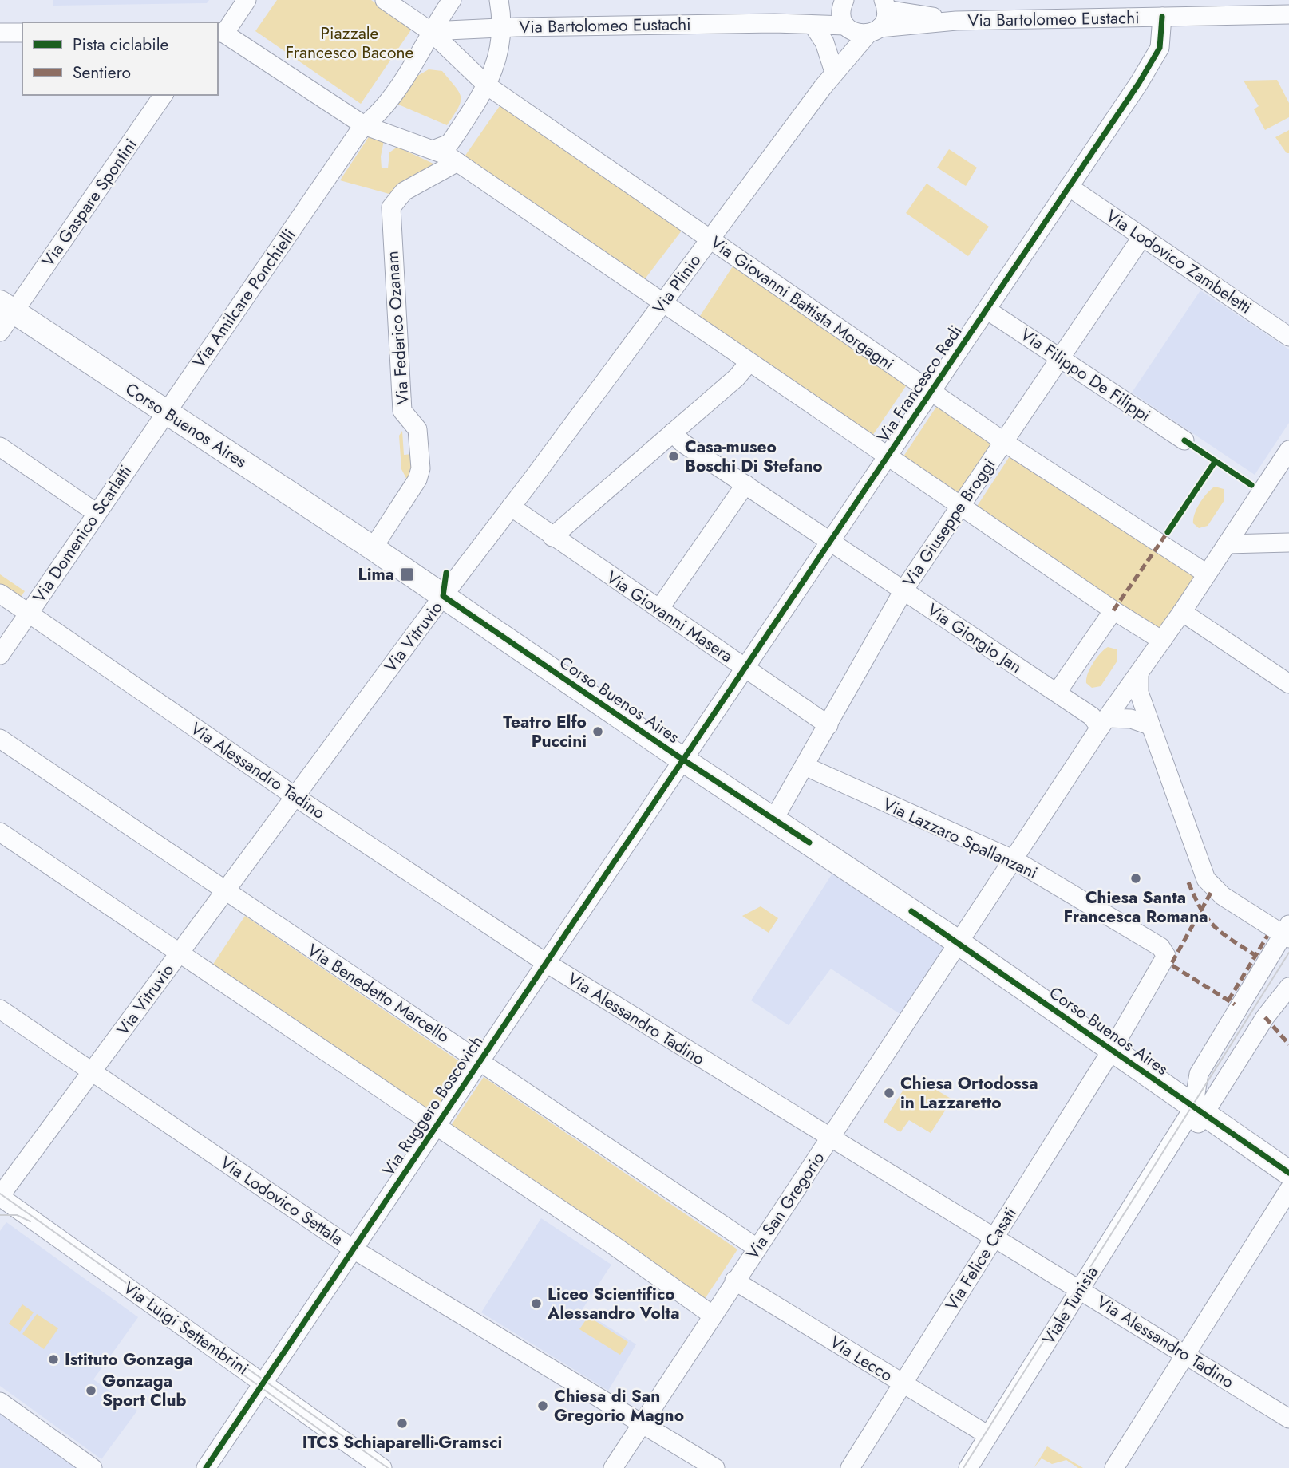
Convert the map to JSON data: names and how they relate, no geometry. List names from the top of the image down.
{
  "streets": {
    "main road": ["Corso Buenos Aires"],
    "street": [
      "Via Bartolomeo Eustachi",
      "Via Gaspare Spontini",
      "Via Lodovico Zambeletti",
      "Via Plinio",
      "Via Amilcare Ponchielli",
      "Via Giovanni Battista Morgagni",
      "Via Federico Ozanam",
      "Via Filippo De Filippi",
      "Via Francesco Redi",
      "Via Giuseppe Broggi",
      "Via Domenico Scarlatti",
      "Via Giovanni Masera",
      "Via Vitruvio",
      "Via Giorgio Jan",
      "Via Alessandro Tadino",
      "Via Lazzaro Spallanzani",
      "Via Benedetto Marcello",
      "Via Ruggero Boscovich",
      "Via Lodovico Settala",
      "Via San Gregorio",
      "Via Felice Casati",
      "Viale Tunisia",
      "Via Luigi Settembrini",
      "Via Lecco"
    ]
  },
  "crossings": [
    ["Via Bartolomeo Eustachi", "Via Plinio"],
    ["Via Bartolomeo Eustachi", "Via Francesco Redi"],
    ["Via Gaspare Spontini", "Corso Buenos Aires"],
    ["Via Lodovico Zambeletti", "Via Francesco Redi"],
    ["Via Lodovico Zambeletti", "Via Giuseppe Broggi"],
    ["Via Plinio", "Via Giovanni Battista Morgagni"],
    ["Via Plinio", "Corso Buenos Aires"],
    ["Via Plinio", "Via Giovanni Masera"],
    ["Via Plinio", "Via Vitruvio"],
    ["Via Amilcare Ponchielli", "Corso Buenos Aires"],
    ["Via Amilcare Ponchielli", "Via Domenico Scarlatti"],
    ["Via Giovanni Battista Morgagni", "Via Francesco Redi"],
    ["Via Giovanni Battista Morgagni", "Via Giuseppe Broggi"],
    ["Via Giovanni Battista Morgagni", "Via San Gregorio"],
    ["Via Federico Ozanam", "Corso Buenos Aires"],
    ["Via Filippo De Filippi", "Via Francesco Redi"],
    ["Via Filippo De Filippi", "Via Giuseppe Broggi"],
    ["Via Francesco Redi", "Corso Buenos Aires"],
    ["Via Francesco Redi", "Via Giovanni Masera"],
    ["Via Francesco Redi", "Via Giorgio Jan"],
    ["Via Francesco Redi", "Via Ruggero Boscovich"],
    ["Corso Buenos Aires", "Via Giuseppe Broggi"],
    ["Corso Buenos Aires", "Via Domenico Scarlatti"],
    ["Corso Buenos Aires", "Via Vitruvio"],
    ["Corso Buenos Aires", "Via Ruggero Boscovich"],
    ["Corso Buenos Aires", "Via San Gregorio"],
    ["Corso Buenos Aires", "Via Felice Casati"],
    ["Corso Buenos Aires", "Viale Tunisia"],
    ["Via Giuseppe Broggi", "Via Giovanni Masera"],
    ["Via Giuseppe Broggi", "Via Giorgio Jan"],
    ["Via Giuseppe Broggi", "Via Lazzaro Spallanzani"],
    ["Via Domenico Scarlatti", "Via Alessandro Tadino"],
    ["Via Vitruvio", "Via Alessandro Tadino"],
    ["Via Vitruvio", "Via Benedetto Marcello"],
    ["Via Vitruvio", "Via Lodovico Settala"],
    ["Via Vitruvio", "Via Luigi Settembrini"],
    ["Via Giorgio Jan", "Via San Gregorio"],
    ["Via Alessandro Tadino", "Via Ruggero Boscovich"],
    ["Via Alessandro Tadino", "Via San Gregorio"],
    ["Via Alessandro Tadino", "Via Felice Casati"],
    ["Via Alessandro Tadino", "Viale Tunisia"],
    ["Via Lazzaro Spallanzani", "Via San Gregorio"],
    ["Via Lazzaro Spallanzani", "Via Felice Casati"],
    ["Via Benedetto Marcello", "Via Ruggero Boscovich"],
    ["Via Benedetto Marcello", "Via San Gregorio"],
    ["Via Ruggero Boscovich", "Via Lodovico Settala"],
    ["Via Ruggero Boscovich", "Via Luigi Settembrini"],
    ["Via Lodovico Settala", "Via San Gregorio"],
    ["Via San Gregorio", "Via Lecco"],
    ["Via Felice Casati", "Via Lecco"],
    ["Viale Tunisia", "Via Lecco"]
  ],
  "parks": ["Piazzale Francesco Bacone"],
  "places": {
    "other": [
      "Casa-museo Boschi Di Stefano",
      "Teatro Elfo Puccini",
      "Chiesa Santa Francesca Romana",
      "Chiesa Ortodossa in Lazzaretto",
      "Liceo Scientifico Alessandro Volta",
      "Istituto Gonzaga",
      "Gonzaga Sport Club",
      "Chiesa di San Gregorio Magno",
      "ITCS Schiaparelli-Gramsci"
    ],
    "transit": ["Lima"]
  },
  "legend": ["Pista ciclabile", "Sentiero"]
}
